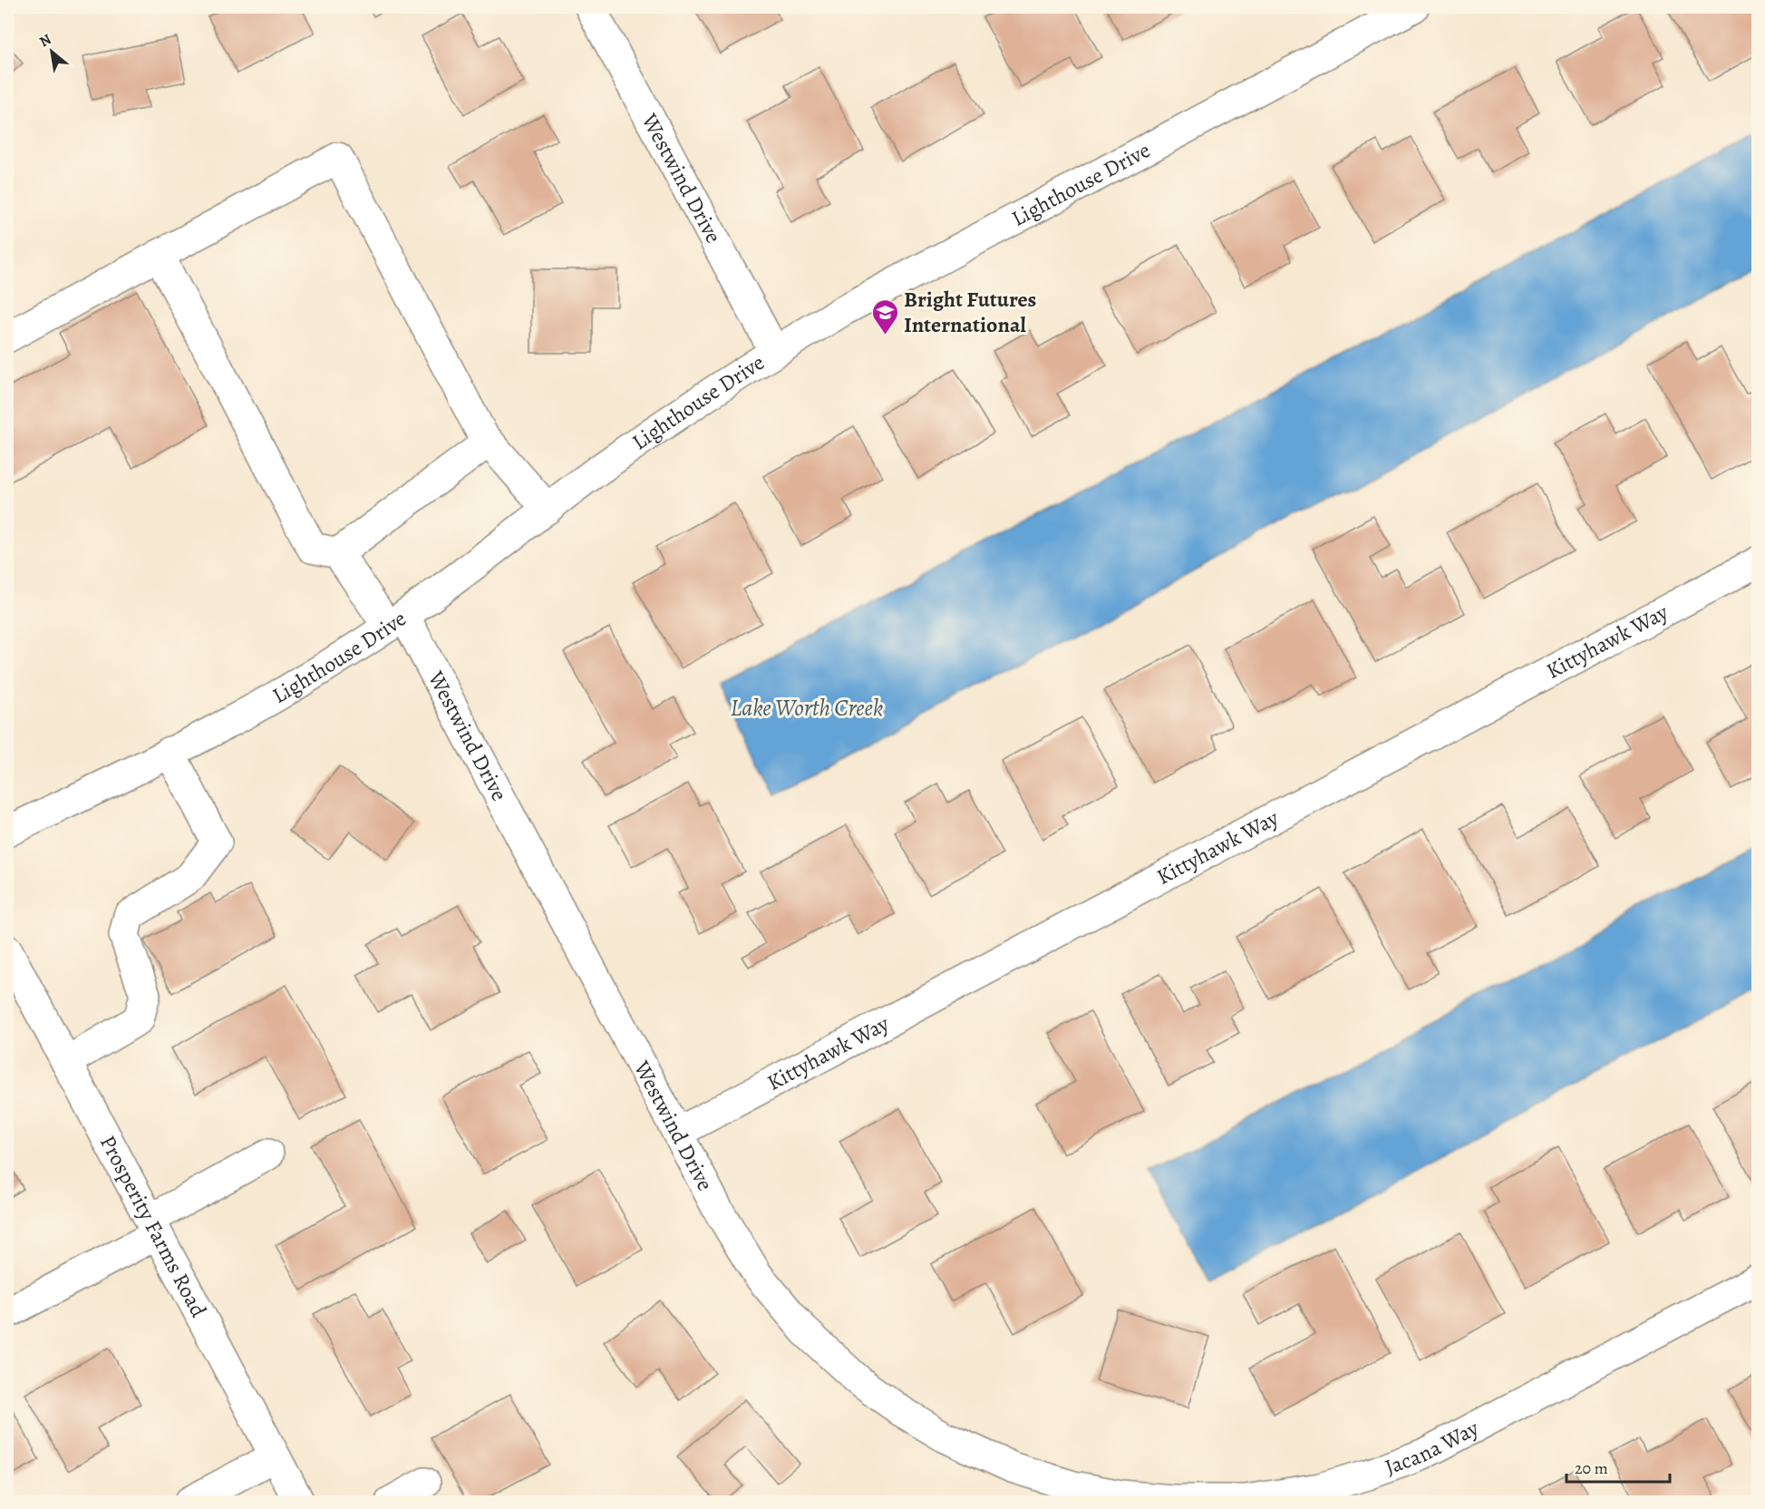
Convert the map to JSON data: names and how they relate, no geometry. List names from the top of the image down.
{
  "streets": {
    "street": [
      "Westwind Drive",
      "Lighthouse Drive",
      "Kittyhawk Way",
      "Prosperity Farms Road",
      "Jacana Way"
    ]
  },
  "crossings": [
    ["Westwind Drive", "Lighthouse Drive"],
    ["Westwind Drive", "Kittyhawk Way"],
    ["Westwind Drive", "Jacana Way"]
  ],
  "water": ["Lake Worth Creek"],
  "places": {
    "school or university": ["Bright Futures International"]
  },
  "scale_bar": "20 m",
  "north": "top left"
}
